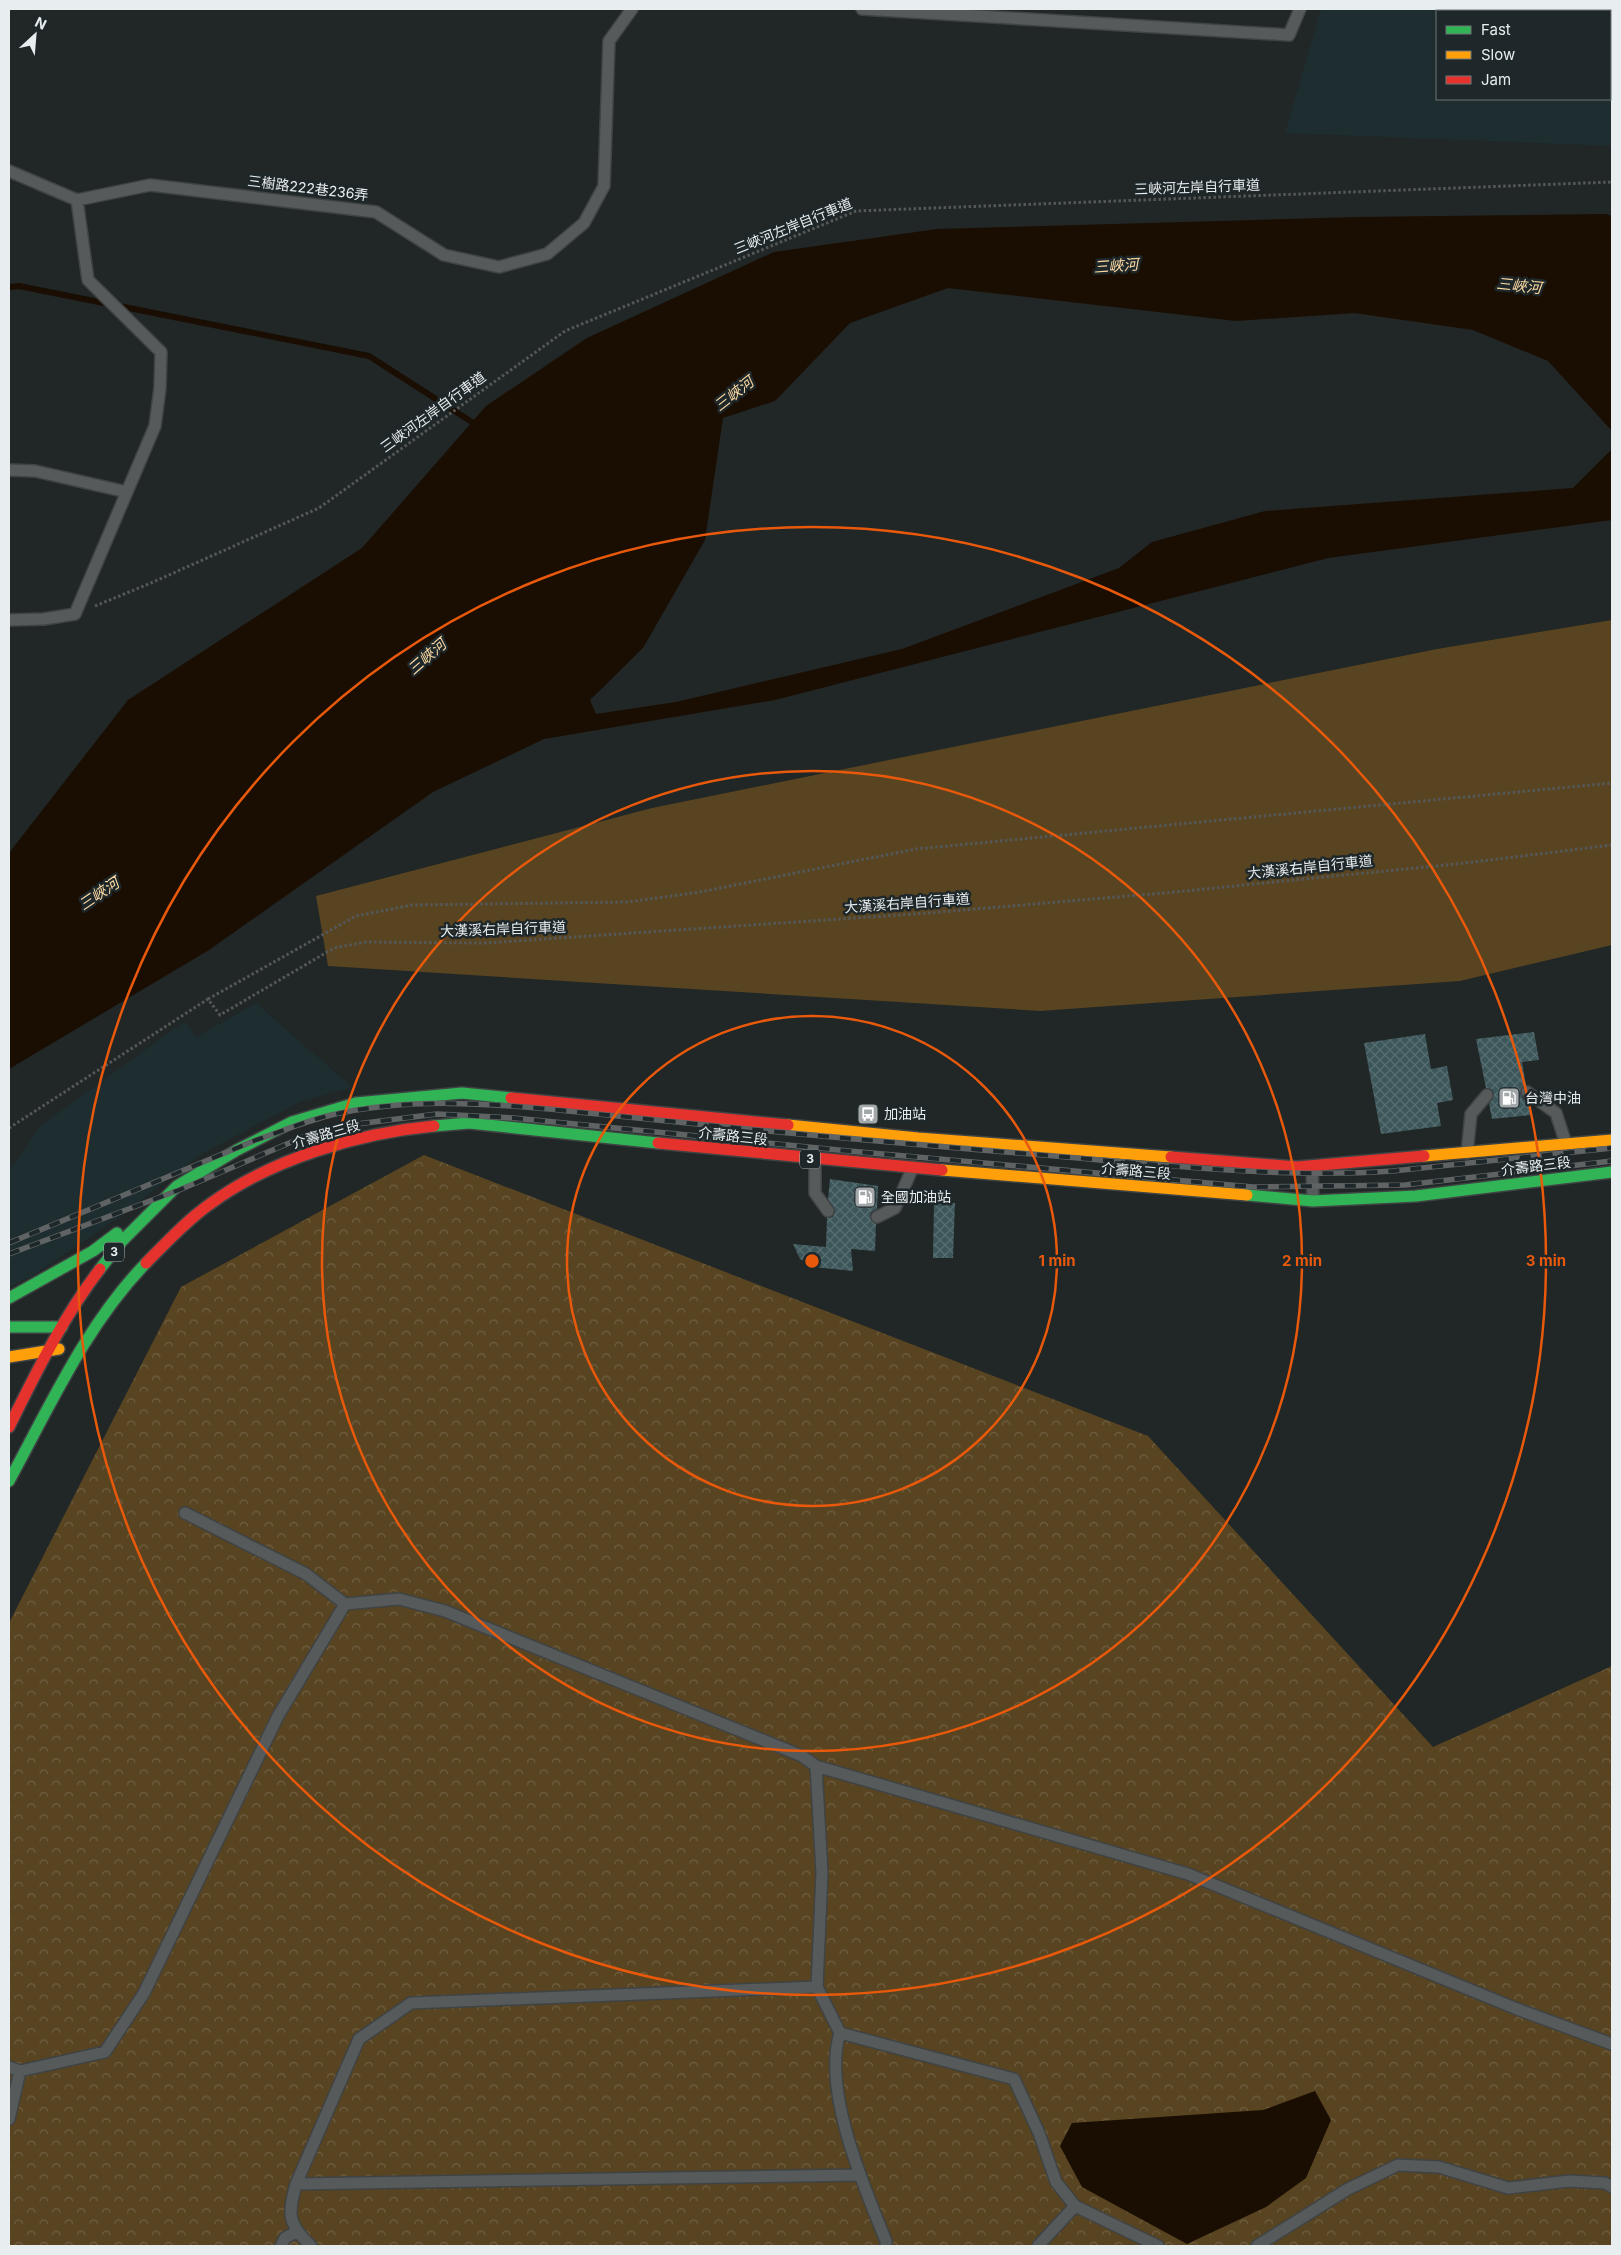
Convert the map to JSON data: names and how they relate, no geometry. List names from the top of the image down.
{
  "streets": {
    "main road": ["介壽路三段", "3"],
    "lane": ["三樹路222巷236弄"],
    "path": ["三峽河左岸自行車道", "大漢溪右岸自行車道"]
  },
  "water": ["三峽河"],
  "places": {
    "fuel station": ["台灣中油", "全國加油站"],
    "bus stop": ["加油站"]
  },
  "legend": ["Fast", "Slow", "Jam"],
  "north": "top right",
  "rings": ["1 min", "2 min", "3 min"]
}
